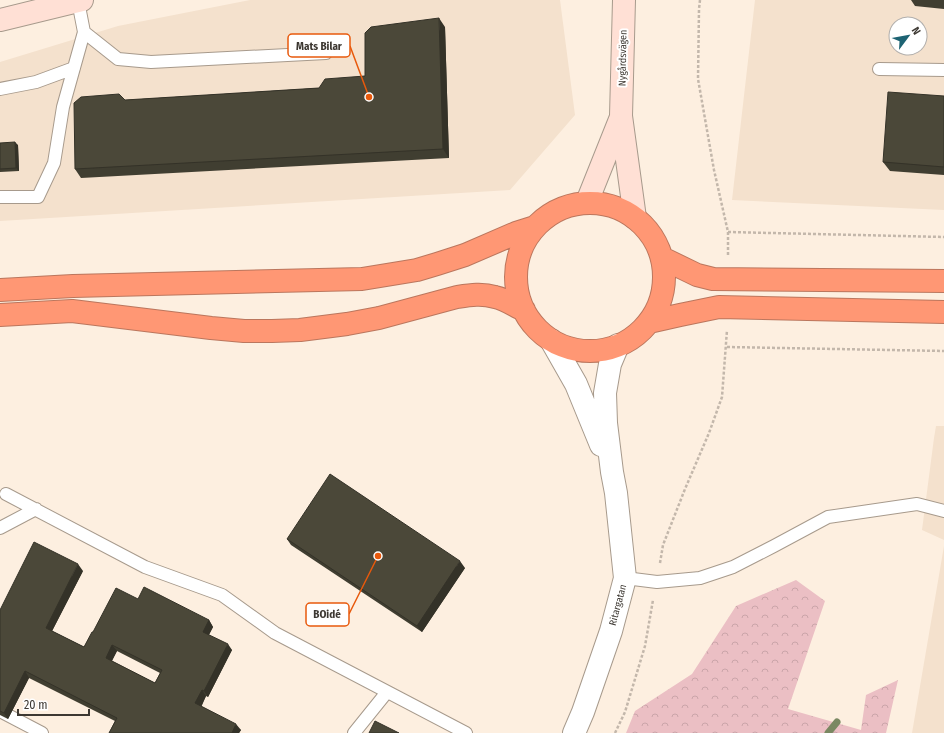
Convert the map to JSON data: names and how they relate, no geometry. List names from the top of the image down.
{
  "streets": {
    "street": ["Nygårdsvägen", "Ritargatan"]
  },
  "places": ["Mats Bilar", "BOidé"],
  "scale_bar": "20 m",
  "north": "top right"
}
